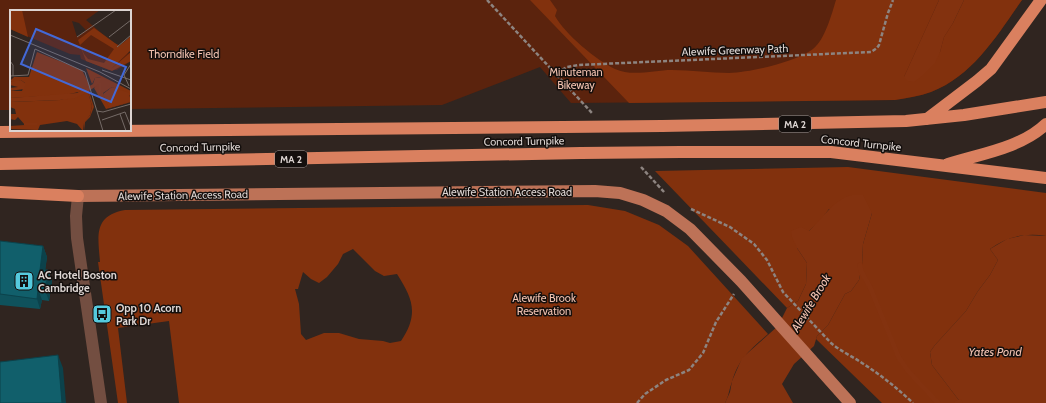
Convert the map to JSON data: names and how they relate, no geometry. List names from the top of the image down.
{
  "streets": {
    "highway": ["MA 2", "Concord Turnpike"],
    "main road": ["Alewife Station Access Road"],
    "path": ["Alewife Greenway Path"]
  },
  "water": ["Alewife Brook", "Yates Pond"],
  "parks": ["Thorndike Field", "Minuteman Bikeway", "Alewife Brook Reservation"],
  "places": {
    "building": ["AC Hotel Boston Cambridge"],
    "bus stop": ["Opp 10 Acorn Park Dr"]
  }
}
